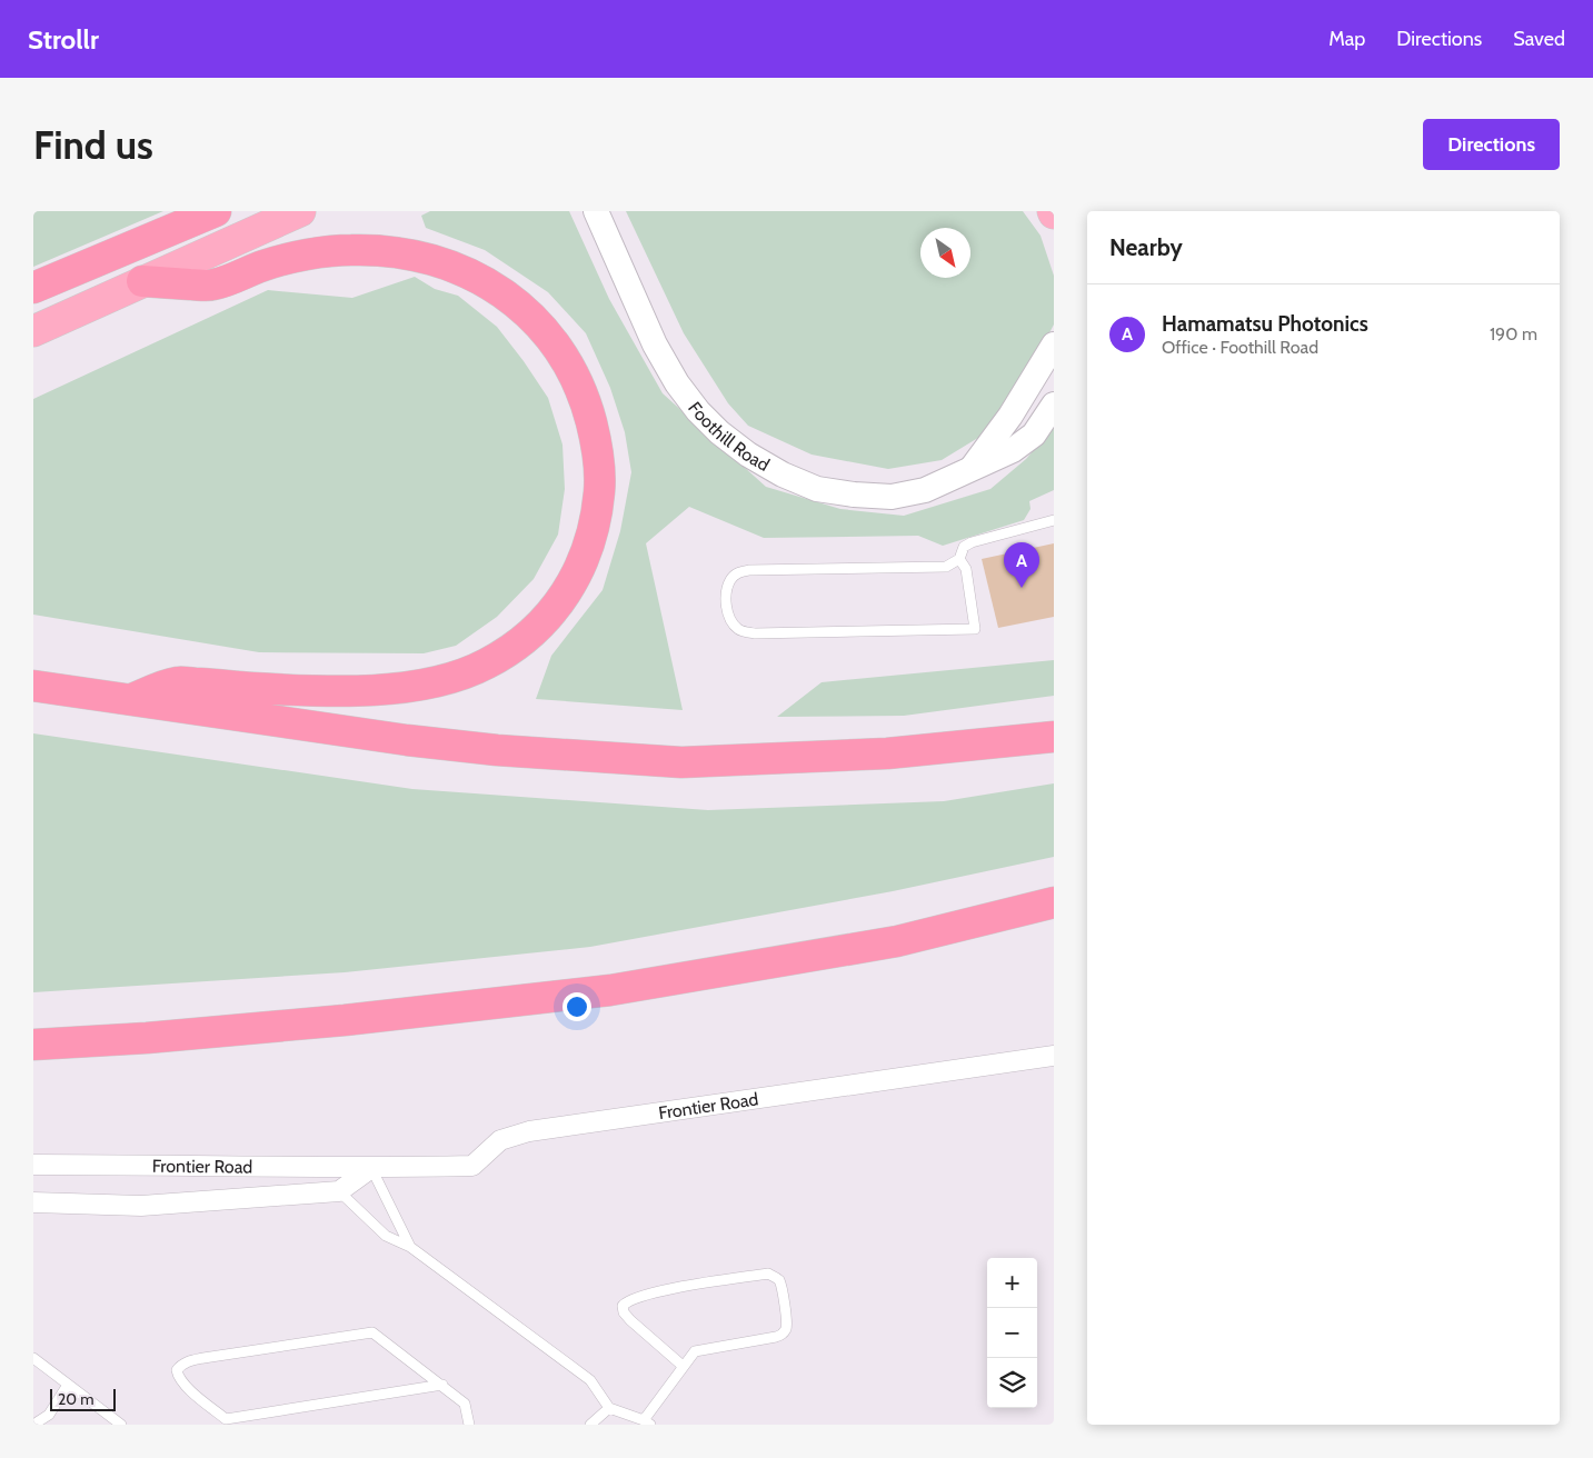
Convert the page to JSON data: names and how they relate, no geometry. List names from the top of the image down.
{
  "streets": {
    "street": ["Foothill Road", "Frontier Road"]
  },
  "scale_bar": "20 m",
  "north": "bottom right",
  "page": {
    "header": "Strollr",
    "nav": ["Map", "Directions", "Saved"],
    "buttons": "Directions",
    "title": "Find us",
    "heading": "Nearby",
    "list": [
      {
        "mark": "A",
        "name": "Hamamatsu Photonics",
        "note": "Office · Foothill Road",
        "value": "190 m"
      }
    ],
    "pins": "A",
    "map_buttons": ["+", "−"],
    "scale": "20 m"
  }
}
